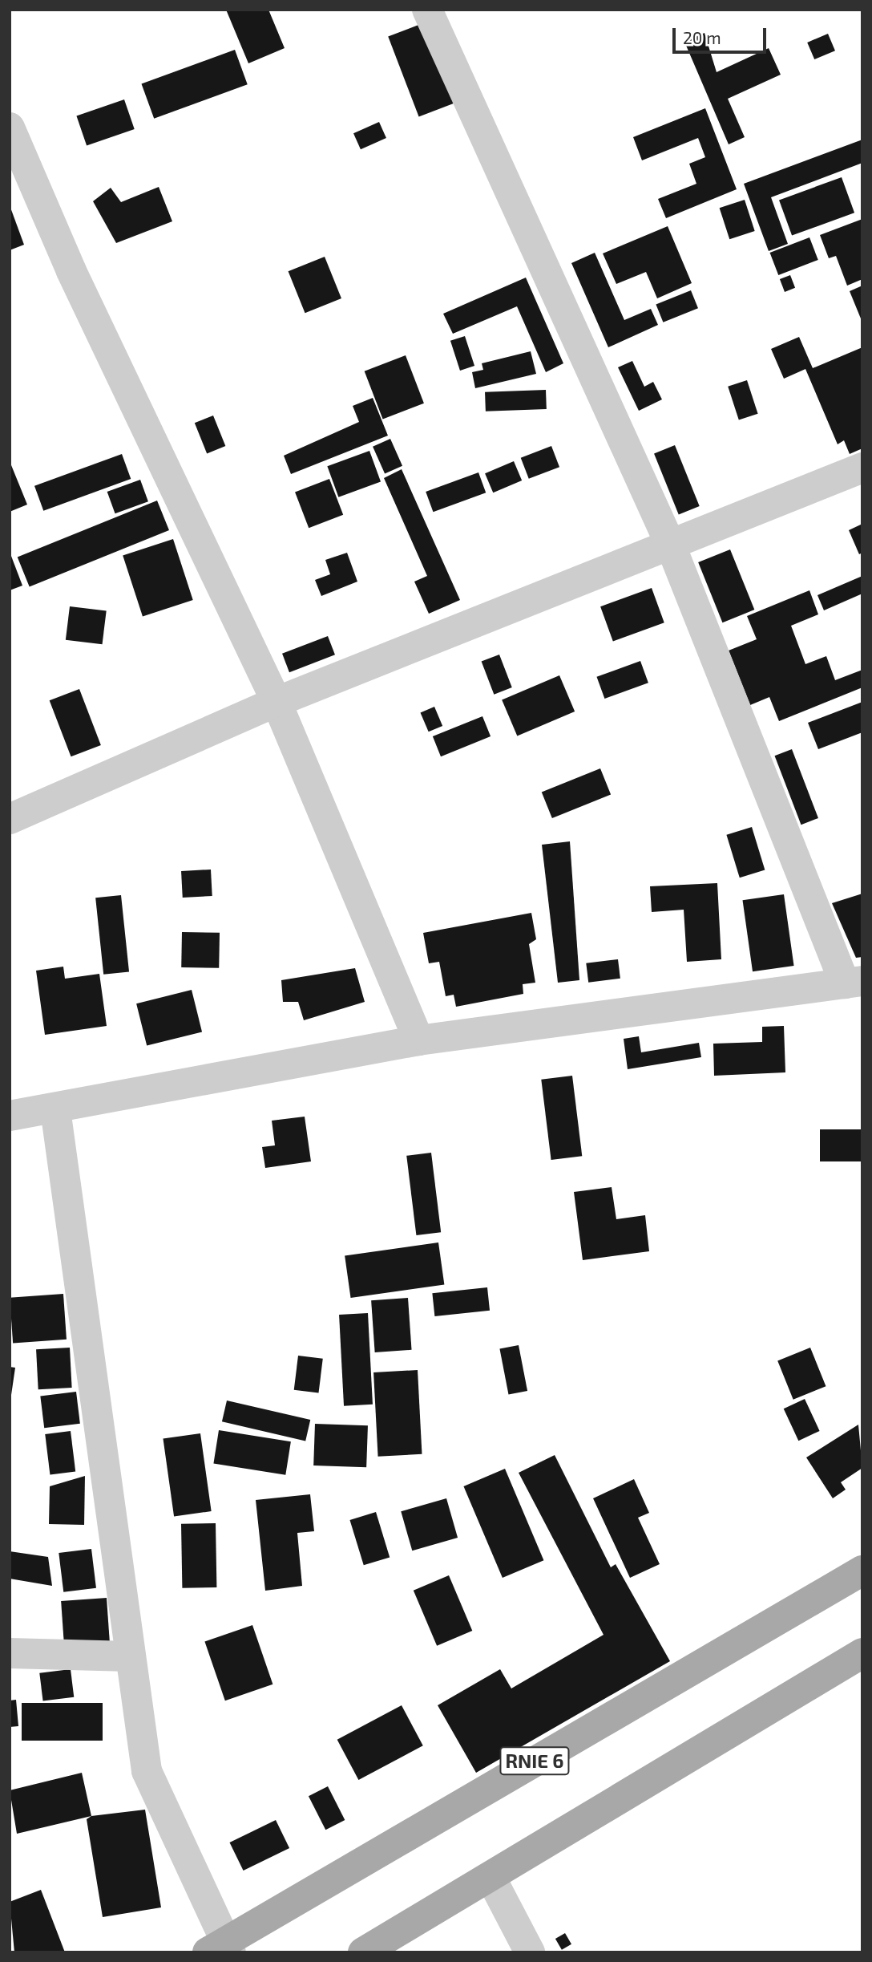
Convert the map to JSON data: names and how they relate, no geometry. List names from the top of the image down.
{
  "streets": {
    "main road": ["RNIE 6"]
  },
  "scale_bar": "20 m"
}
